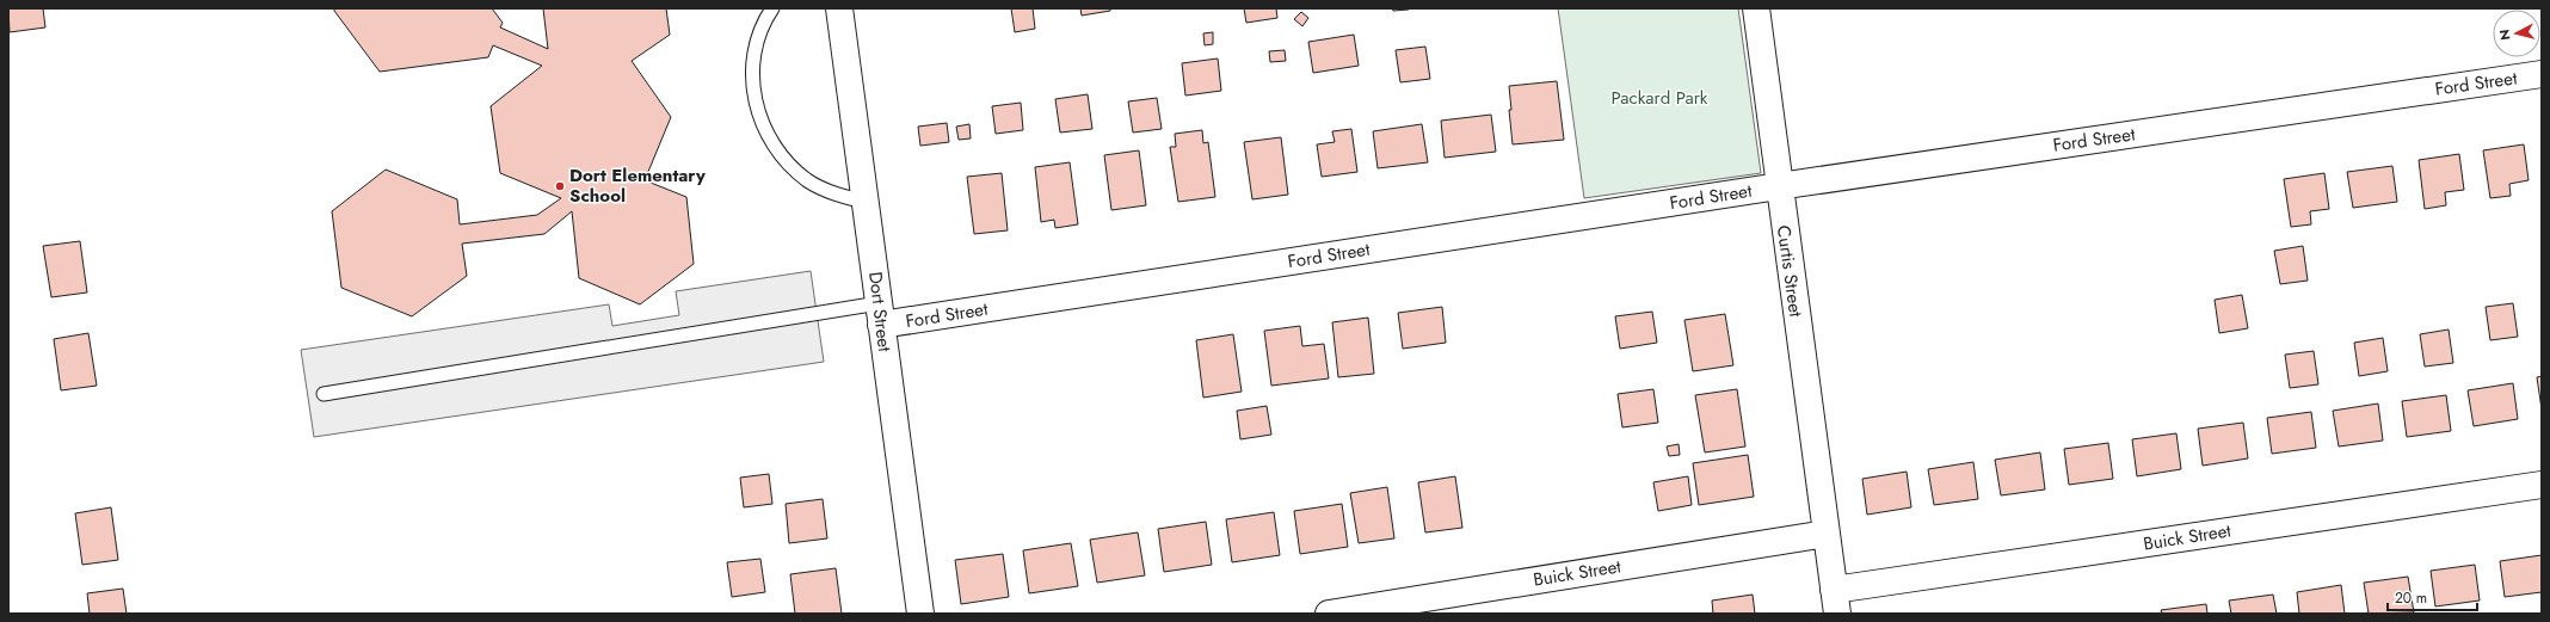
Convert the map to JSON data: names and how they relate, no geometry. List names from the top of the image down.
{
  "streets": {
    "street": [
      "Ford Street",
      "Curtis Street",
      "Dort Street",
      "Buick Street"
    ]
  },
  "crossings": [
    ["Ford Street", "Curtis Street"],
    ["Ford Street", "Dort Street"],
    ["Curtis Street", "Buick Street"]
  ],
  "parks": ["Packard Park"],
  "places": ["Dort Elementary School"],
  "scale_bar": "20 m",
  "north": "left"
}
